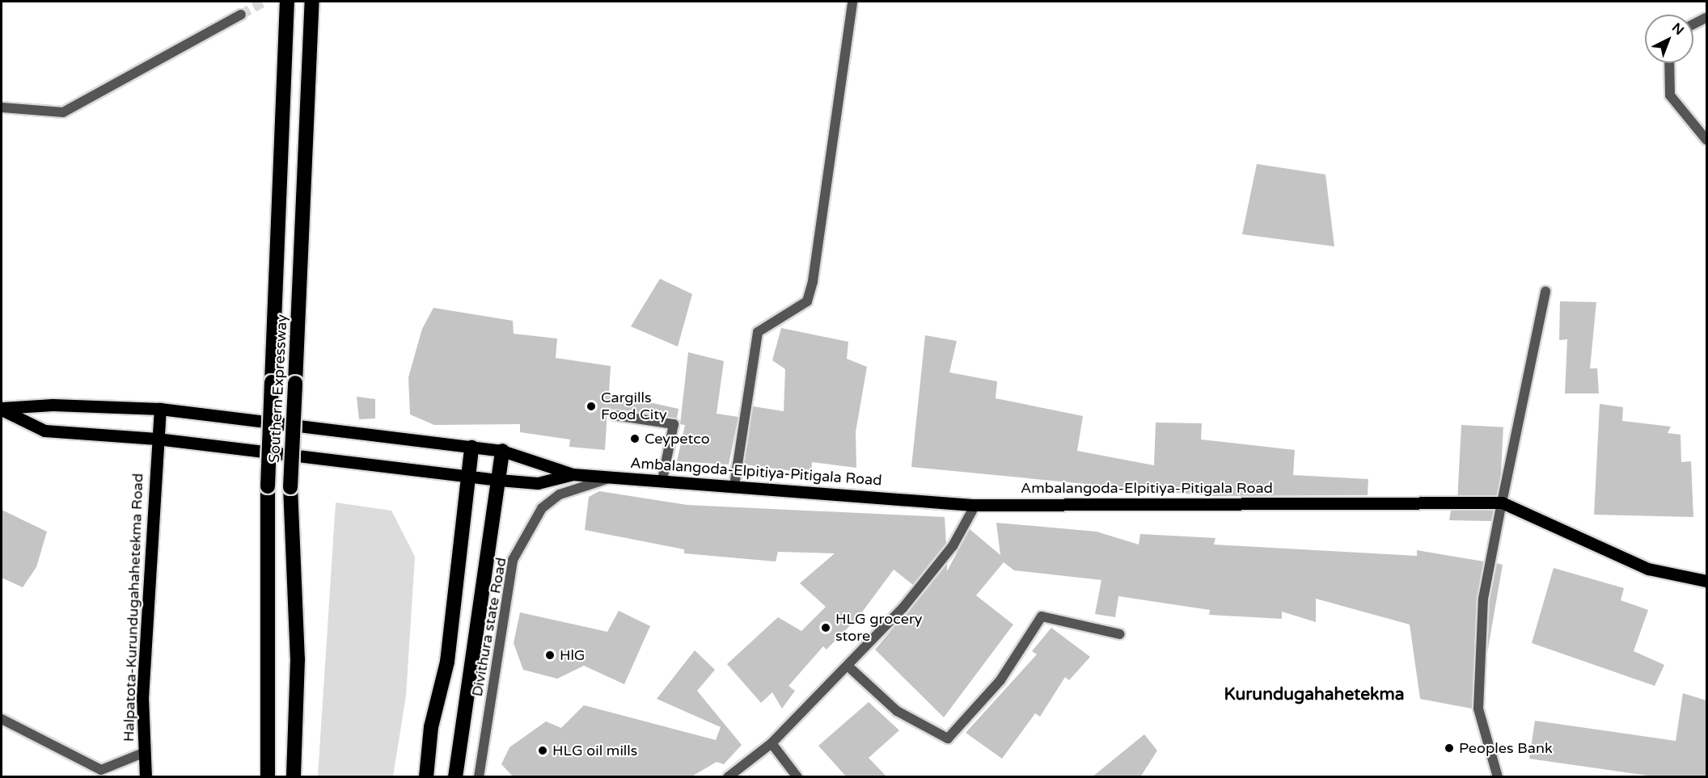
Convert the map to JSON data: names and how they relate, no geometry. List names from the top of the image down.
{
  "streets": {
    "highway": ["Southern Expressway"],
    "main road": ["Ambalangoda-Elpitiya-Pitigala Road", "Halpatota-Kurundugahahetekma Road"],
    "street": ["Divithura state Road"]
  },
  "crossings": [
    ["Ambalangoda-Elpitiya-Pitigala Road", "Halpatota-Kurundugahahetekma Road"],
    ["Ambalangoda-Elpitiya-Pitigala Road", "Divithura state Road"]
  ],
  "districts": ["Kurundugahahetekma"],
  "places": [
    "Cargills Food City",
    "Ceypetco",
    "HLG grocery store",
    "HlG",
    "Peoples Bank",
    "HLG oil mills"
  ],
  "north": "top right"
}
